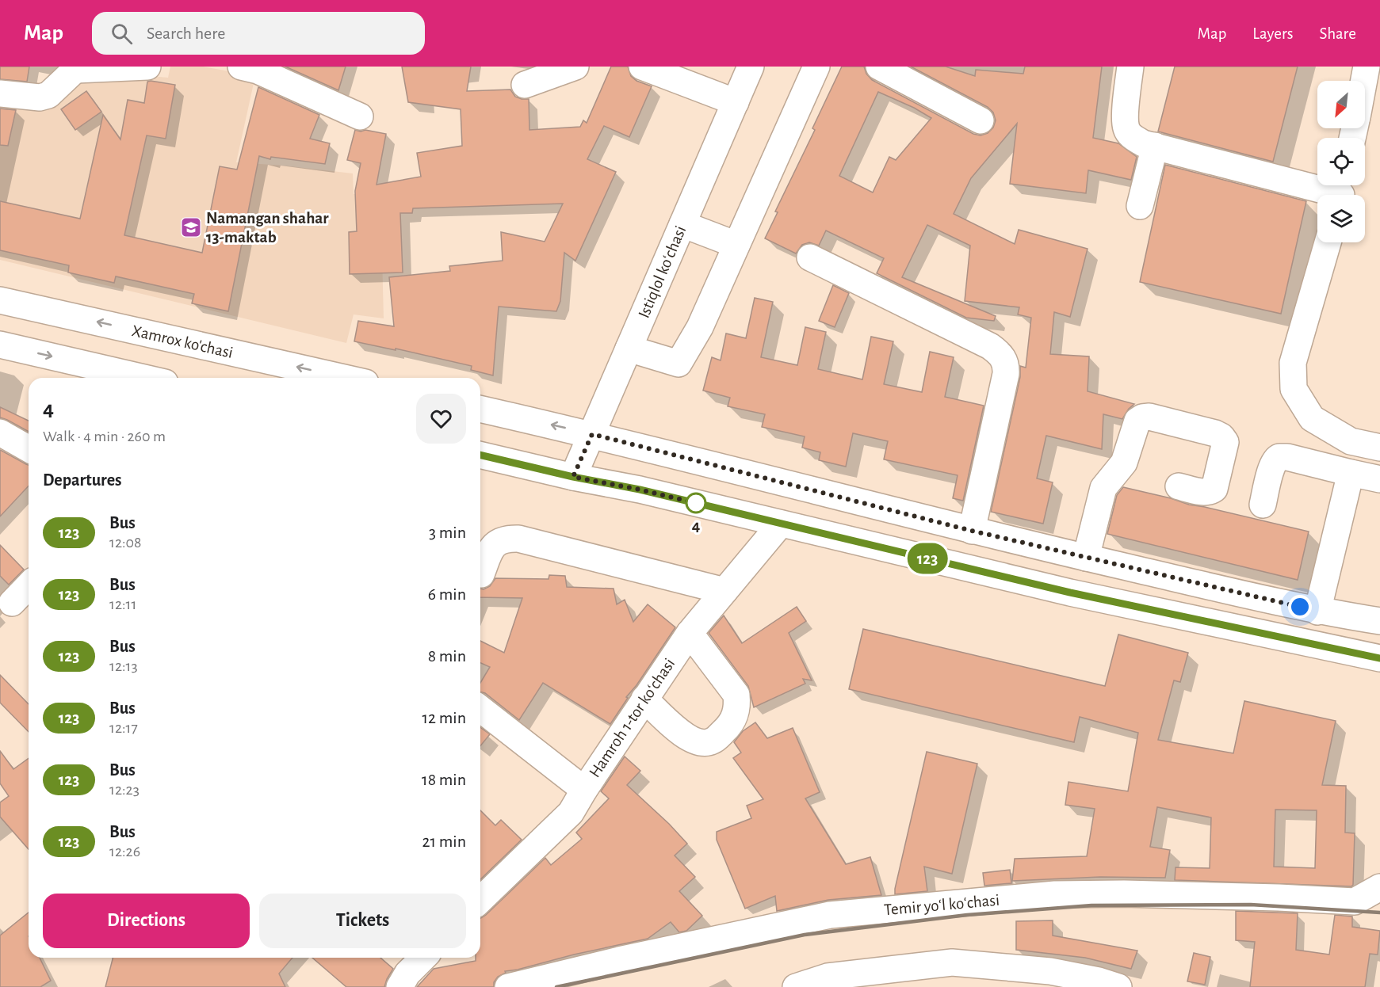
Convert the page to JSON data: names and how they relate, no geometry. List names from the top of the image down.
{
  "streets": {
    "street": [
      "Istiqlol koʻchasi",
      "Xamrox ko'chasi",
      "Hamroh 1-tor koʻchasi",
      "Temir yoʻl koʻchasi"
    ]
  },
  "places": {
    "school or university": ["Namangan shahar 13-maktab"],
    "other": ["4"]
  },
  "lines": ["bus line 123"],
  "north": "bottom left",
  "page": {
    "header": "Map",
    "search": "Search here",
    "nav": ["Map", "Layers", "Share"],
    "on_map": "123",
    "heading": [
      ["4", "Walk · 4 min · 260 m"],
      "Departures"
    ],
    "list": [
      {
        "mark": "123",
        "name": "Bus",
        "note": "12:08",
        "value": "3 min"
      },
      {
        "mark": "123",
        "name": "Bus",
        "note": "12:11",
        "value": "6 min"
      },
      {
        "mark": "123",
        "name": "Bus",
        "note": "12:13",
        "value": "8 min"
      },
      {
        "mark": "123",
        "name": "Bus",
        "note": "12:17",
        "value": "12 min"
      },
      {
        "mark": "123",
        "name": "Bus",
        "note": "12:23",
        "value": "18 min"
      },
      {
        "mark": "123",
        "name": "Bus",
        "note": "12:26",
        "value": "21 min"
      }
    ],
    "buttons": ["Directions", "Tickets"]
  }
}
